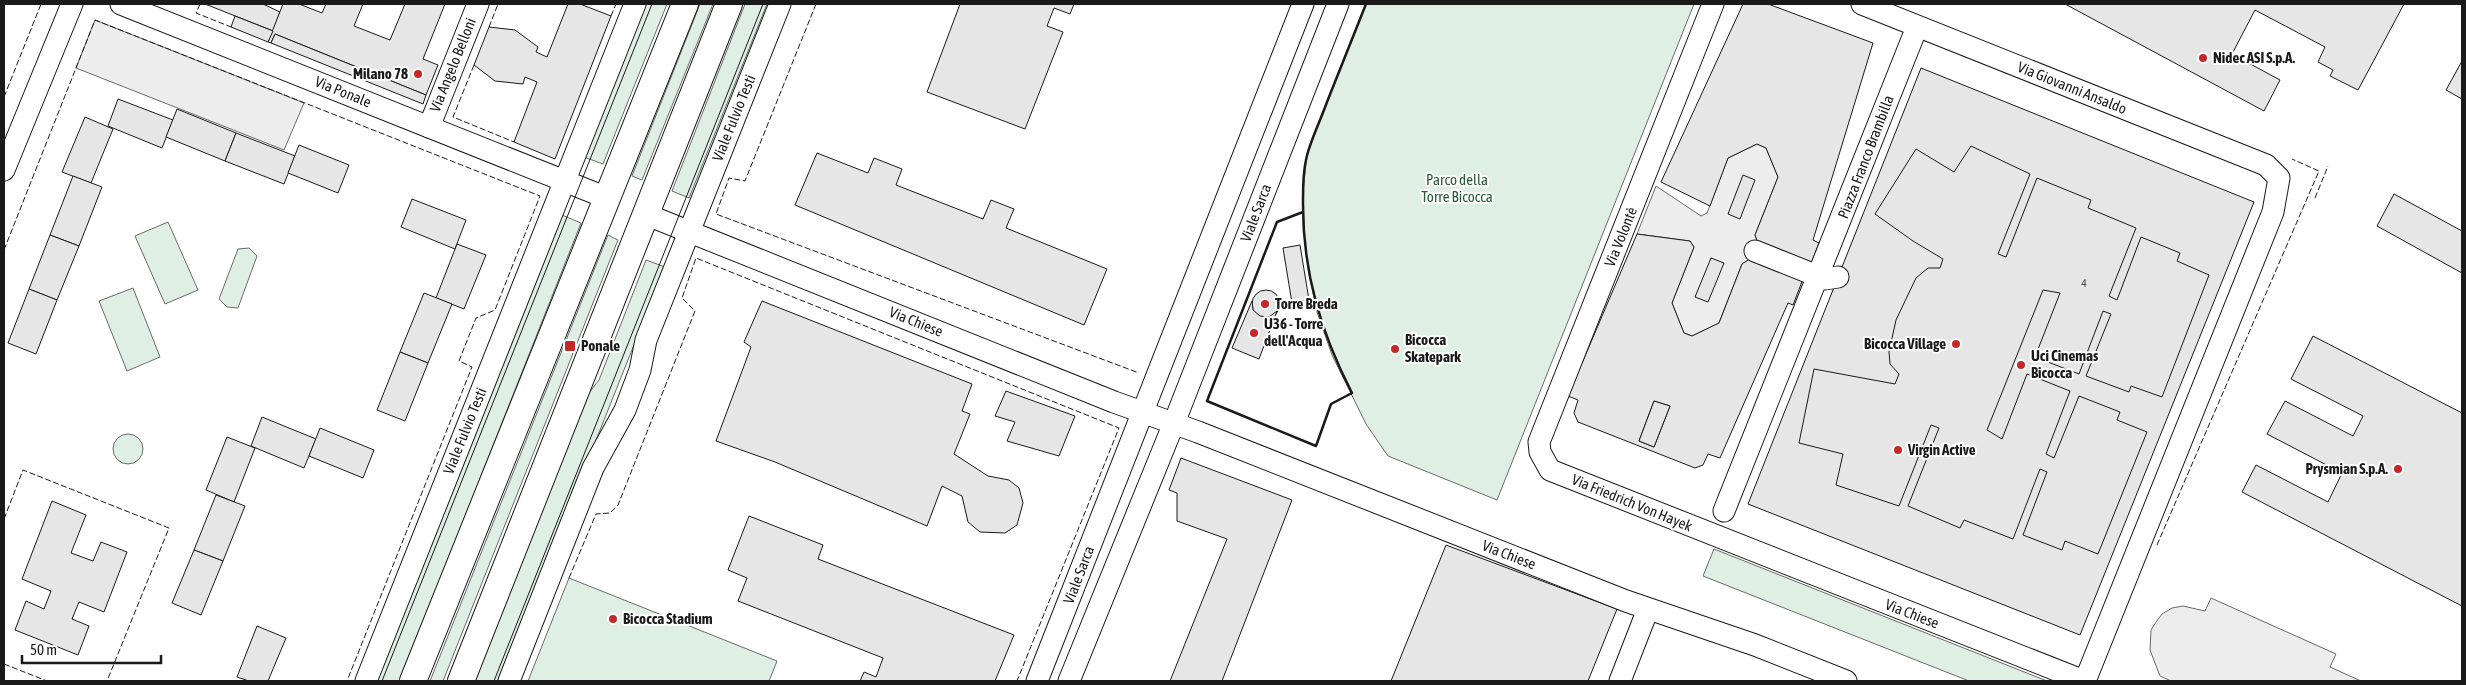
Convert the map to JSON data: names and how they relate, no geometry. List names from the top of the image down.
{
  "streets": {
    "street": [
      "Via Angelo Belloni",
      "Via Giovanni Ansaldo",
      "Via Ponale",
      "Viale Fulvio Testi",
      "Piazza Franco Brambilla",
      "Viale Sarca",
      "Via Volontè",
      "Via Chiese",
      "Via Friedrich Von Hayek"
    ]
  },
  "crossings": [
    ["Via Angelo Belloni", "Via Ponale"],
    ["Via Giovanni Ansaldo", "Via Chiese"],
    ["Via Ponale", "Viale Fulvio Testi"],
    ["Viale Fulvio Testi", "Via Chiese"],
    ["Viale Sarca", "Via Chiese"],
    ["Via Volontè", "Via Friedrich Von Hayek"],
    ["Via Chiese", "Via Friedrich Von Hayek"]
  ],
  "parks": ["Parco della Torre Bicocca"],
  "places": {
    "other": [
      "Nidec ASI S.p.A.",
      "Milano 78",
      "Torre Breda",
      "U36 - Torre dell'Acqua",
      "Bicocca Village",
      "Bicocca Skatepark",
      "Uci Cinemas Bicocca",
      "Virgin Active",
      "Prysmian S.p.A.",
      "Bicocca Stadium"
    ],
    "transit": ["Ponale"]
  },
  "house_numbers": ["4"],
  "scale_bar": "50 m"
}
